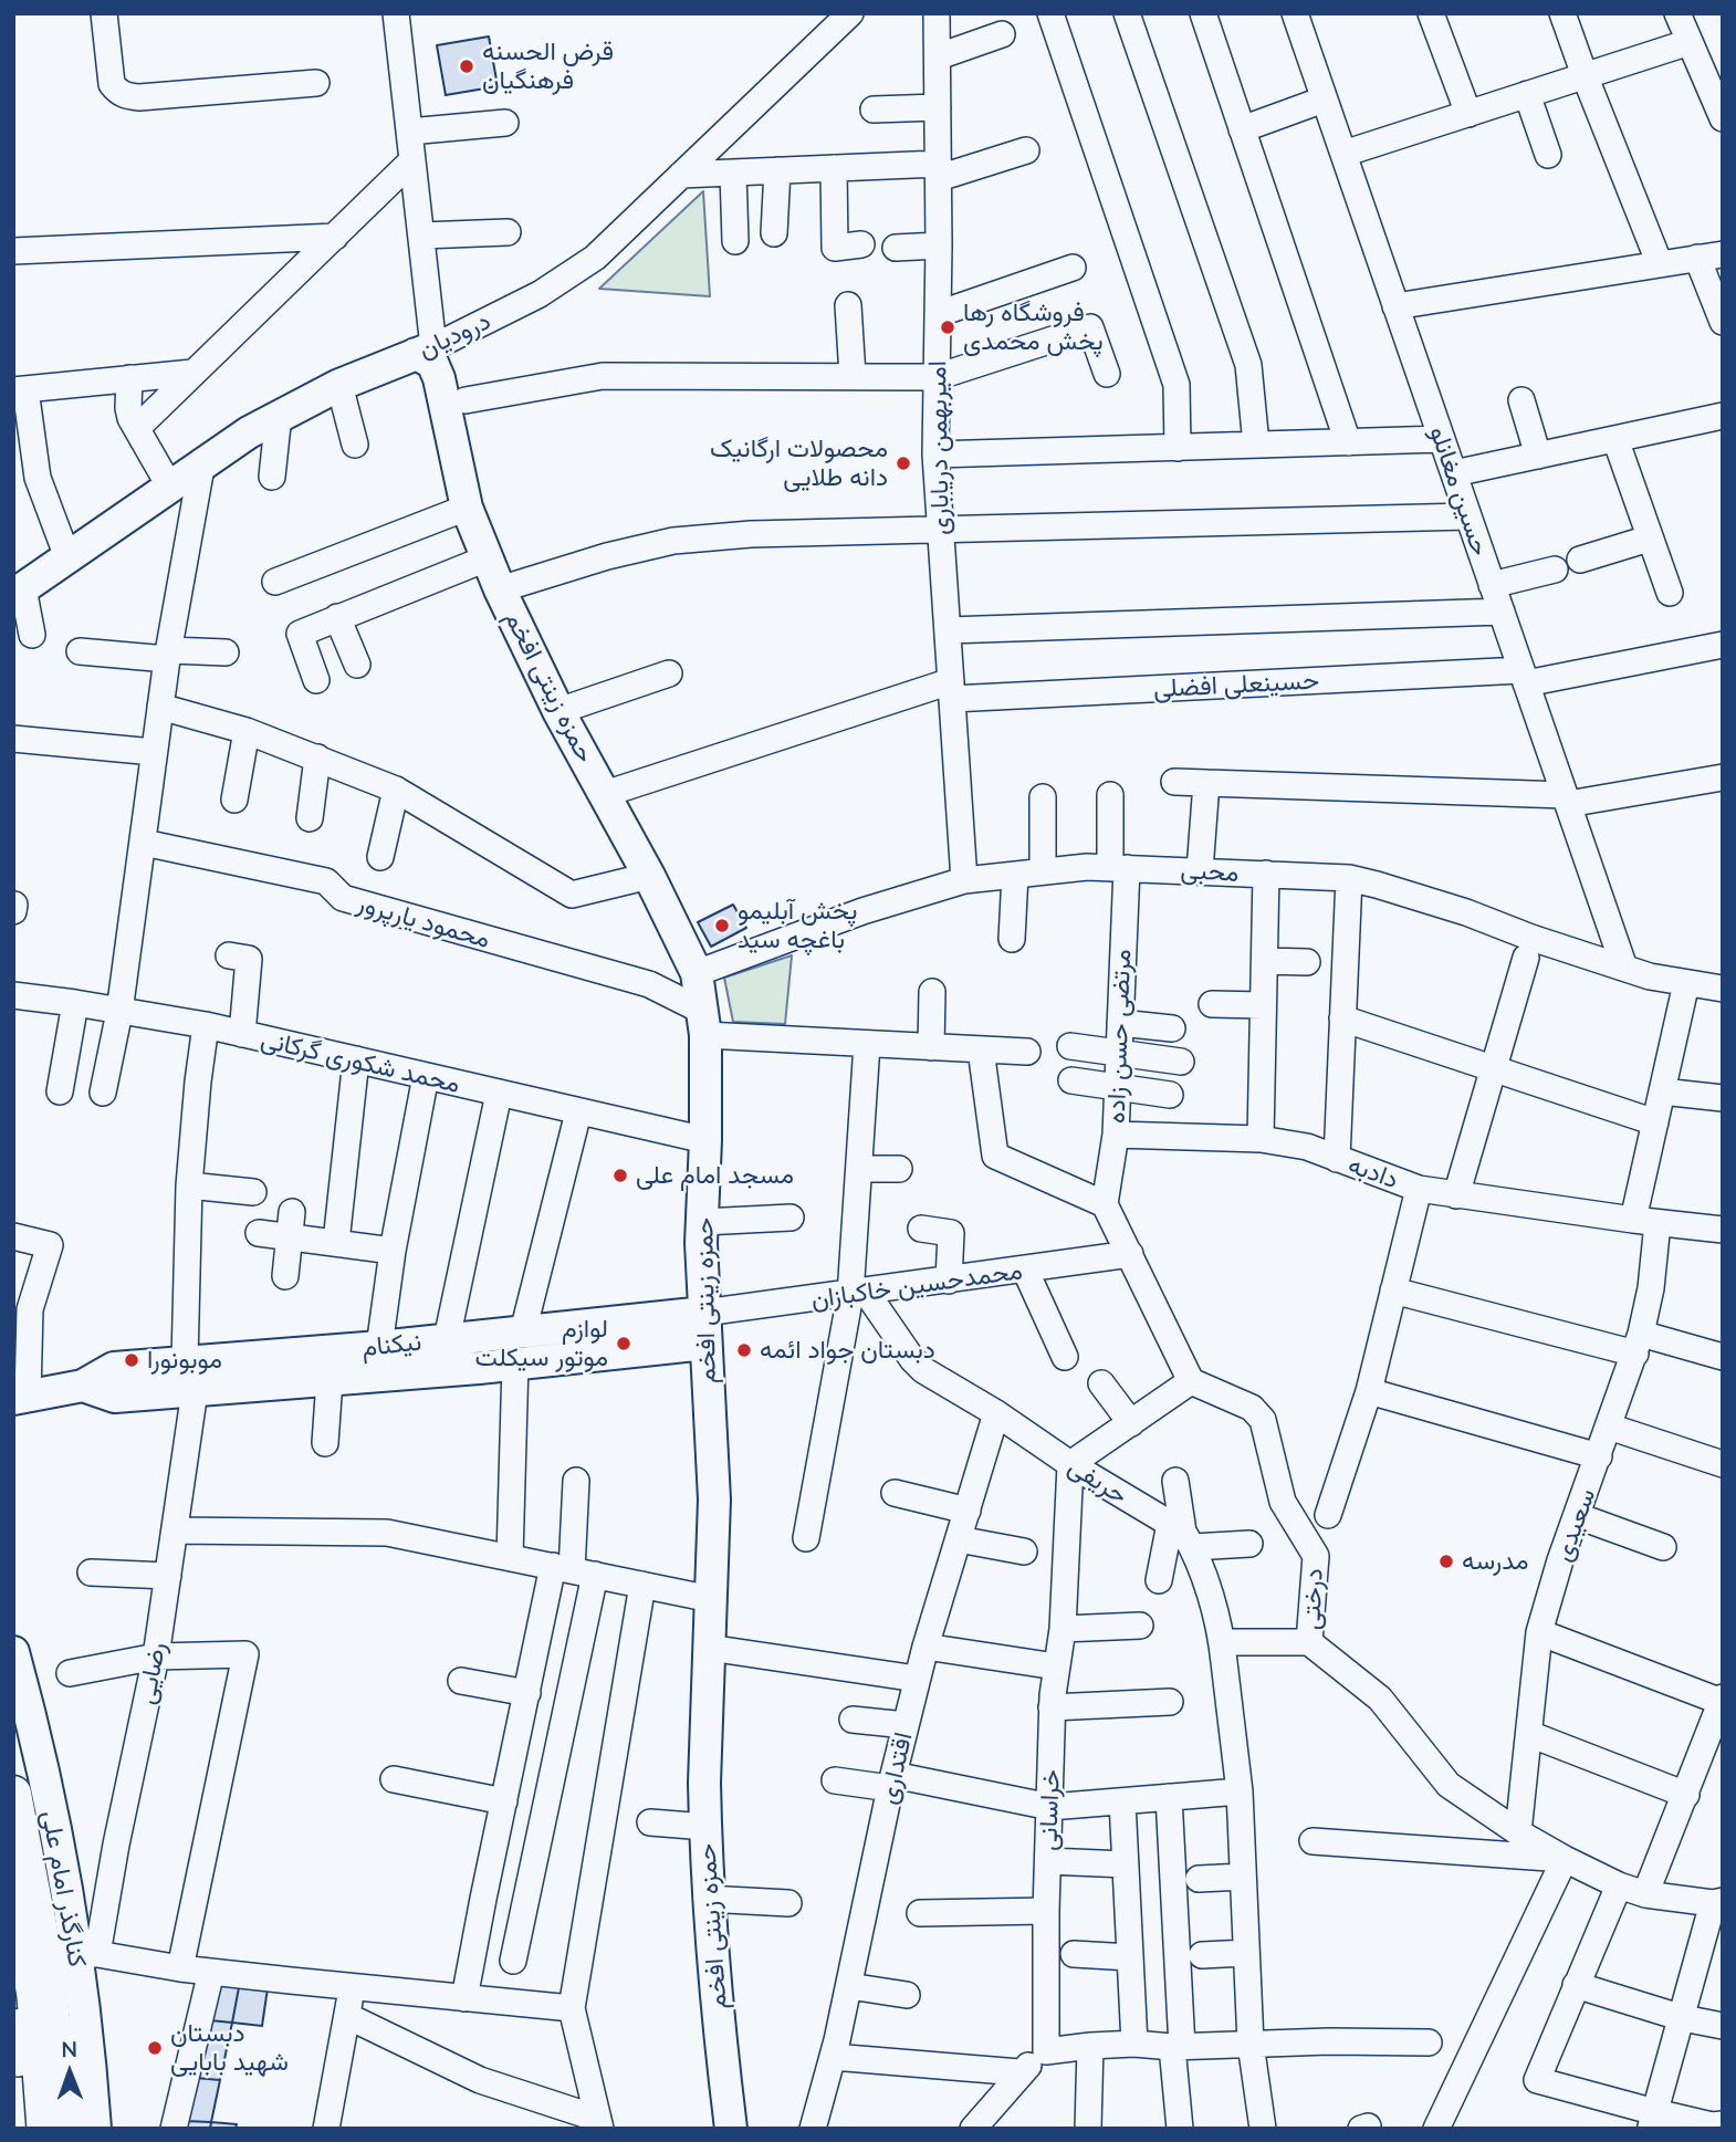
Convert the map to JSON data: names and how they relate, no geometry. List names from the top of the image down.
{
  "streets": {
    "main road": [
      "درودیان",
      "حمزه زینتی افخم",
      "نیکنام",
      "کنارگذر امام علی"
    ],
    "street": [
      "امیربهمن دریاباری",
      "حسین مغانلو",
      "حسینعلی افضلی",
      "محبی",
      "محمود یارپرور",
      "مرتضی حسن زاده",
      "محمد شکوری گرکانی",
      "دادبه",
      "محمدحسین خاکبازان",
      "حریفی",
      "سعیدی",
      "درختی",
      "رضایی",
      "اقتداری",
      "خراسانی"
    ]
  },
  "crossings": [
    ["درودیان", "حمزه زینتی افخم"],
    ["امیربهمن دریاباری", "حسینعلی افضلی"],
    ["امیربهمن دریاباری", "محبی"],
    ["حسین مغانلو", "حسینعلی افضلی"],
    ["حسین مغانلو", "محبی"],
    ["حسینعلی افضلی", "حمزه زینتی افخم"],
    ["حمزه زینتی افخم", "محبی"],
    ["حمزه زینتی افخم", "محمود یارپرور"],
    ["حمزه زینتی افخم", "محمد شکوری گرکانی"],
    ["حمزه زینتی افخم", "محمدحسین خاکبازان"],
    ["حمزه زینتی افخم", "نیکنام"],
    ["محبی", "مرتضی حسن زاده"],
    ["محبی", "سعیدی"],
    ["مرتضی حسن زاده", "دادبه"],
    ["دادبه", "سعیدی"],
    ["محمدحسین خاکبازان", "نیکنام"],
    ["محمدحسین خاکبازان", "حریفی"],
    ["نیکنام", "رضایی"],
    ["حریفی", "اقتداری"],
    ["حریفی", "خراسانی"],
    ["سعیدی", "درختی"],
    ["رضایی", "کنارگذر امام علی"]
  ],
  "places": [
    "قرض الحسنه فرهنگیان",
    "فروشگاه رها پخش محمدی",
    "محصولات ارگانیک دانه طلایی",
    "پخش آبلیمو باغچه سید",
    "مسجد امام علی",
    "لوازم موتور سیکلت",
    "دبستان جواد ائمه",
    "موبونورا",
    "مدرسه",
    "دبستان شهید بابایی"
  ],
  "north": "top"
}
